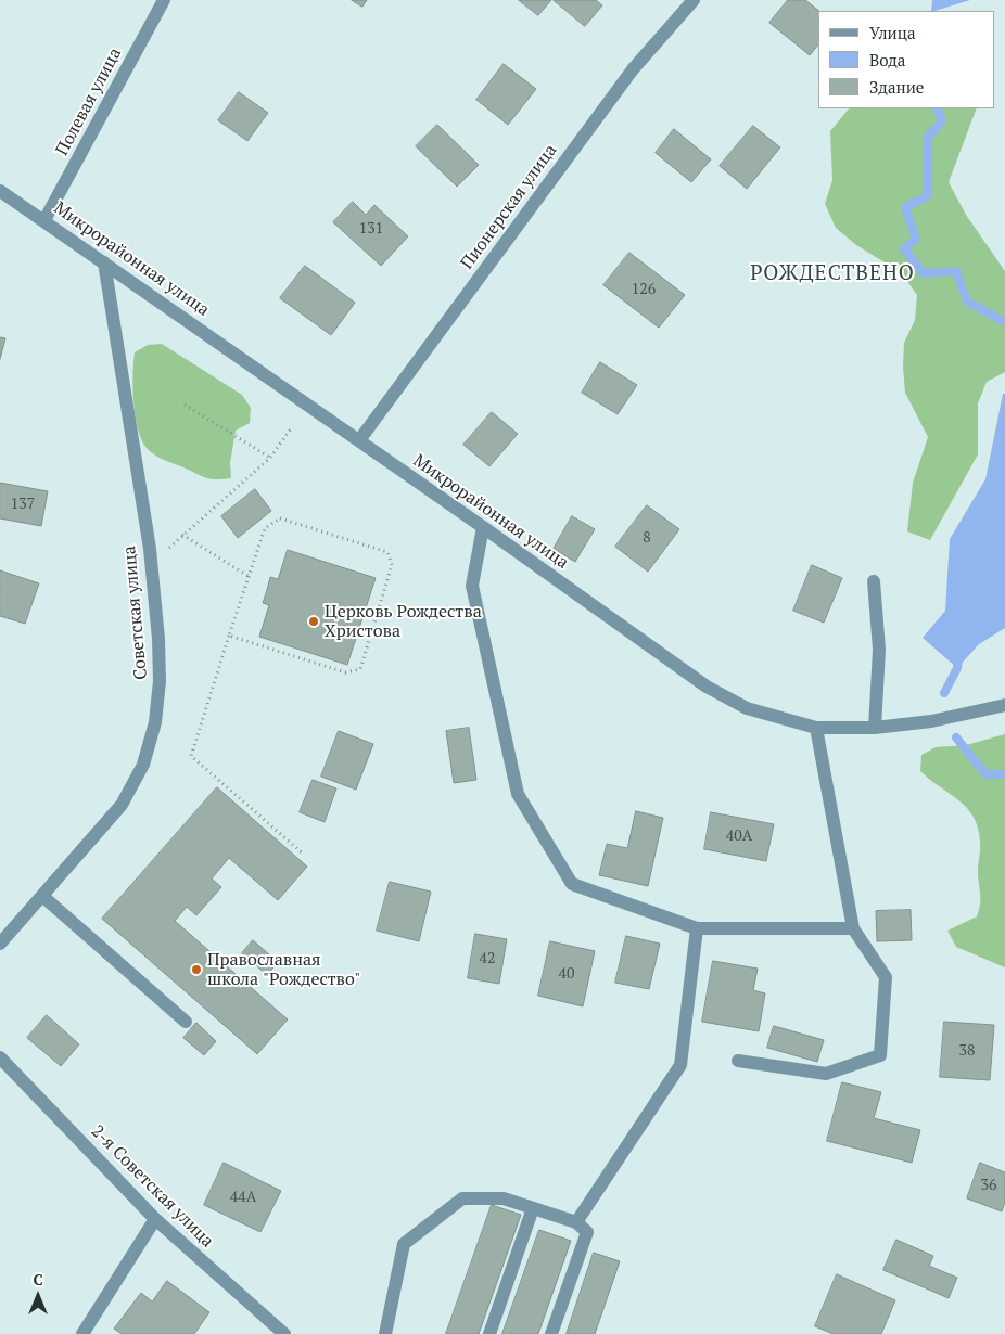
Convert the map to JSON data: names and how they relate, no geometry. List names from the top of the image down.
{
  "streets": {
    "street": [
      "Полевая улица",
      "Пионерская улица",
      "Микрорайонная улица",
      "Советская улица",
      "2-я Советская улица"
    ]
  },
  "crossings": [
    ["Полевая улица", "Микрорайонная улица"],
    ["Пионерская улица", "Микрорайонная улица"],
    ["Микрорайонная улица", "Советская улица"]
  ],
  "districts": ["РОЖДЕСТВЕНО"],
  "places": ["Церковь Рождества Христова", "Православная школа \"Рождество\""],
  "house_numbers": [
    "131",
    "126",
    "137",
    "8",
    "40А",
    "42",
    "40",
    "38",
    "36",
    "44А"
  ],
  "legend": ["Улица", "Вода", "Здание"],
  "north": "top"
}
